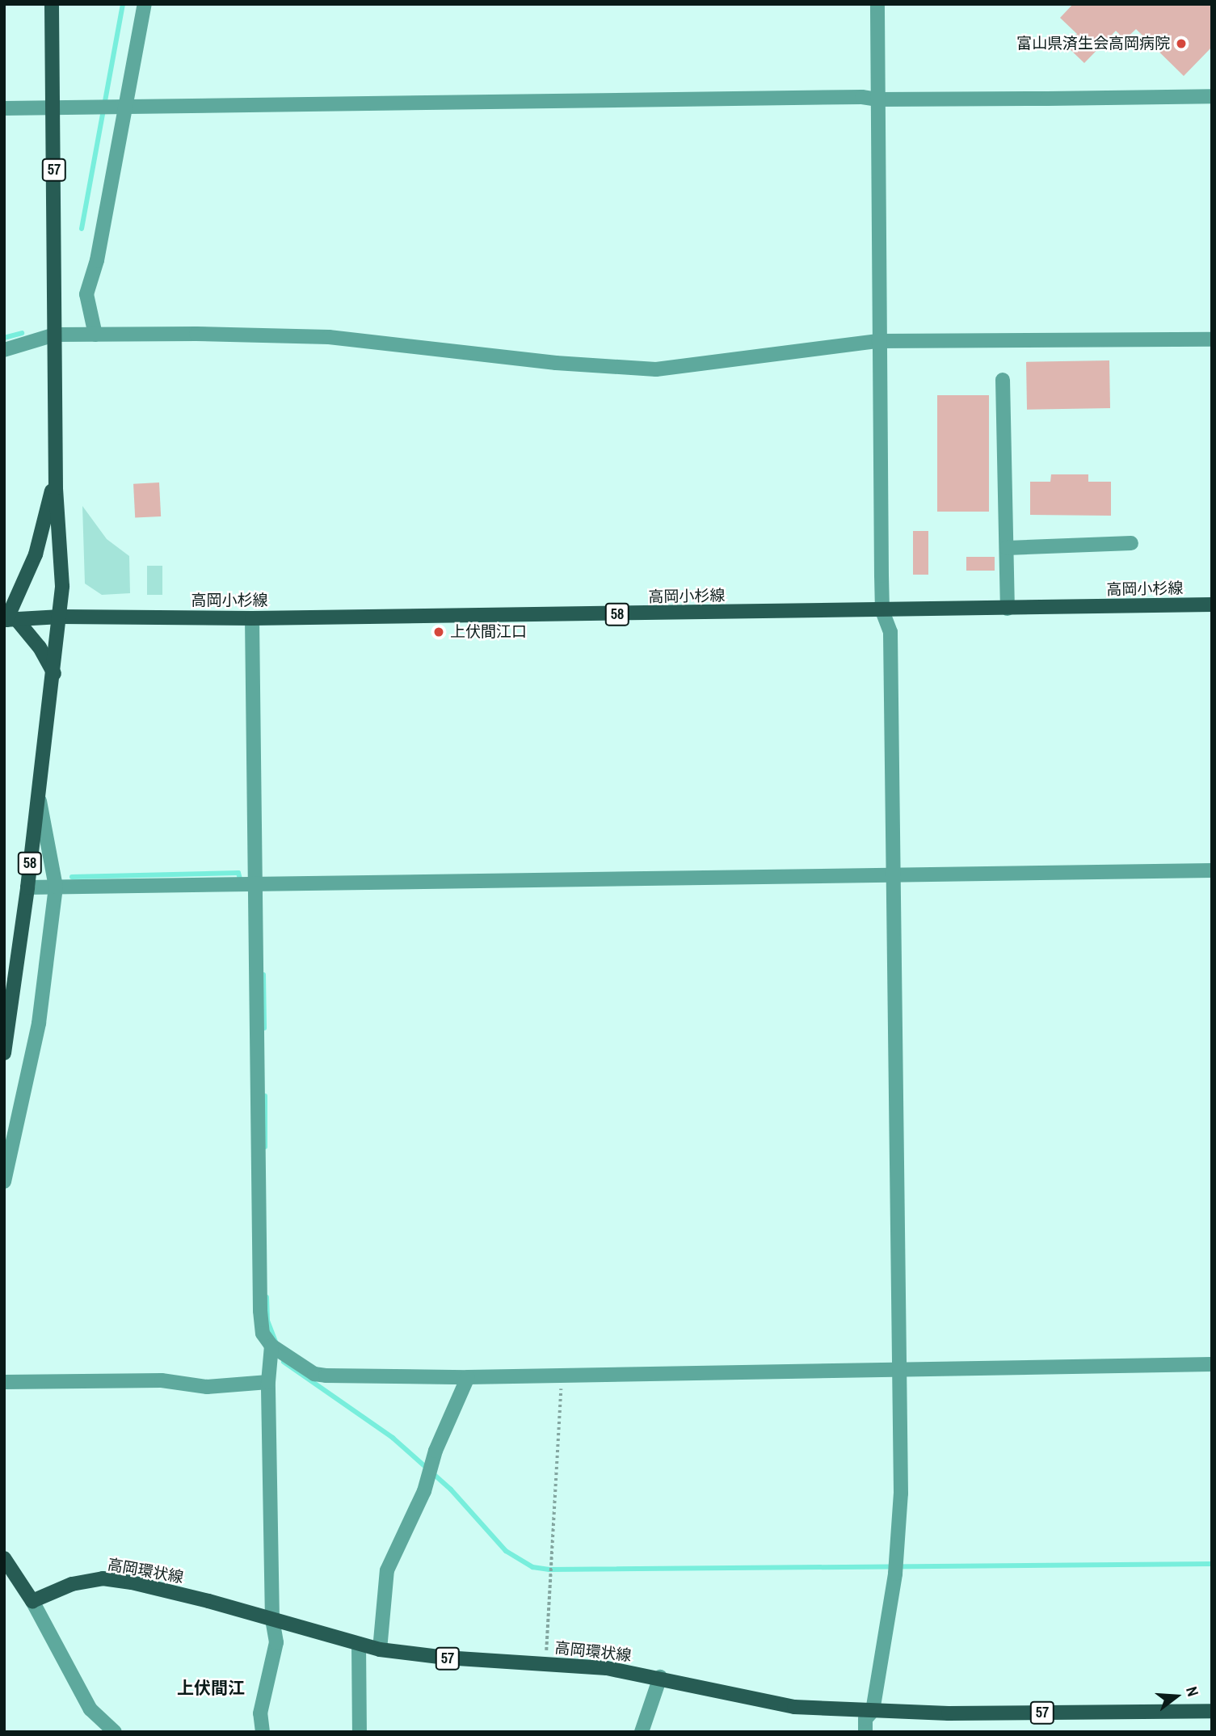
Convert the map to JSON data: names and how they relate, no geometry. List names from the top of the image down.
{
  "streets": {
    "main road": [
      "57",
      "高岡小杉線",
      "58",
      "高岡環状線"
    ]
  },
  "crossings": [
    ["57", "高岡小杉線"],
    ["57", "58"],
    ["高岡小杉線", "58"]
  ],
  "districts": ["上伏間江"],
  "places": ["富山県済生会高岡病院", "上伏間江口"],
  "north": "right"
}
